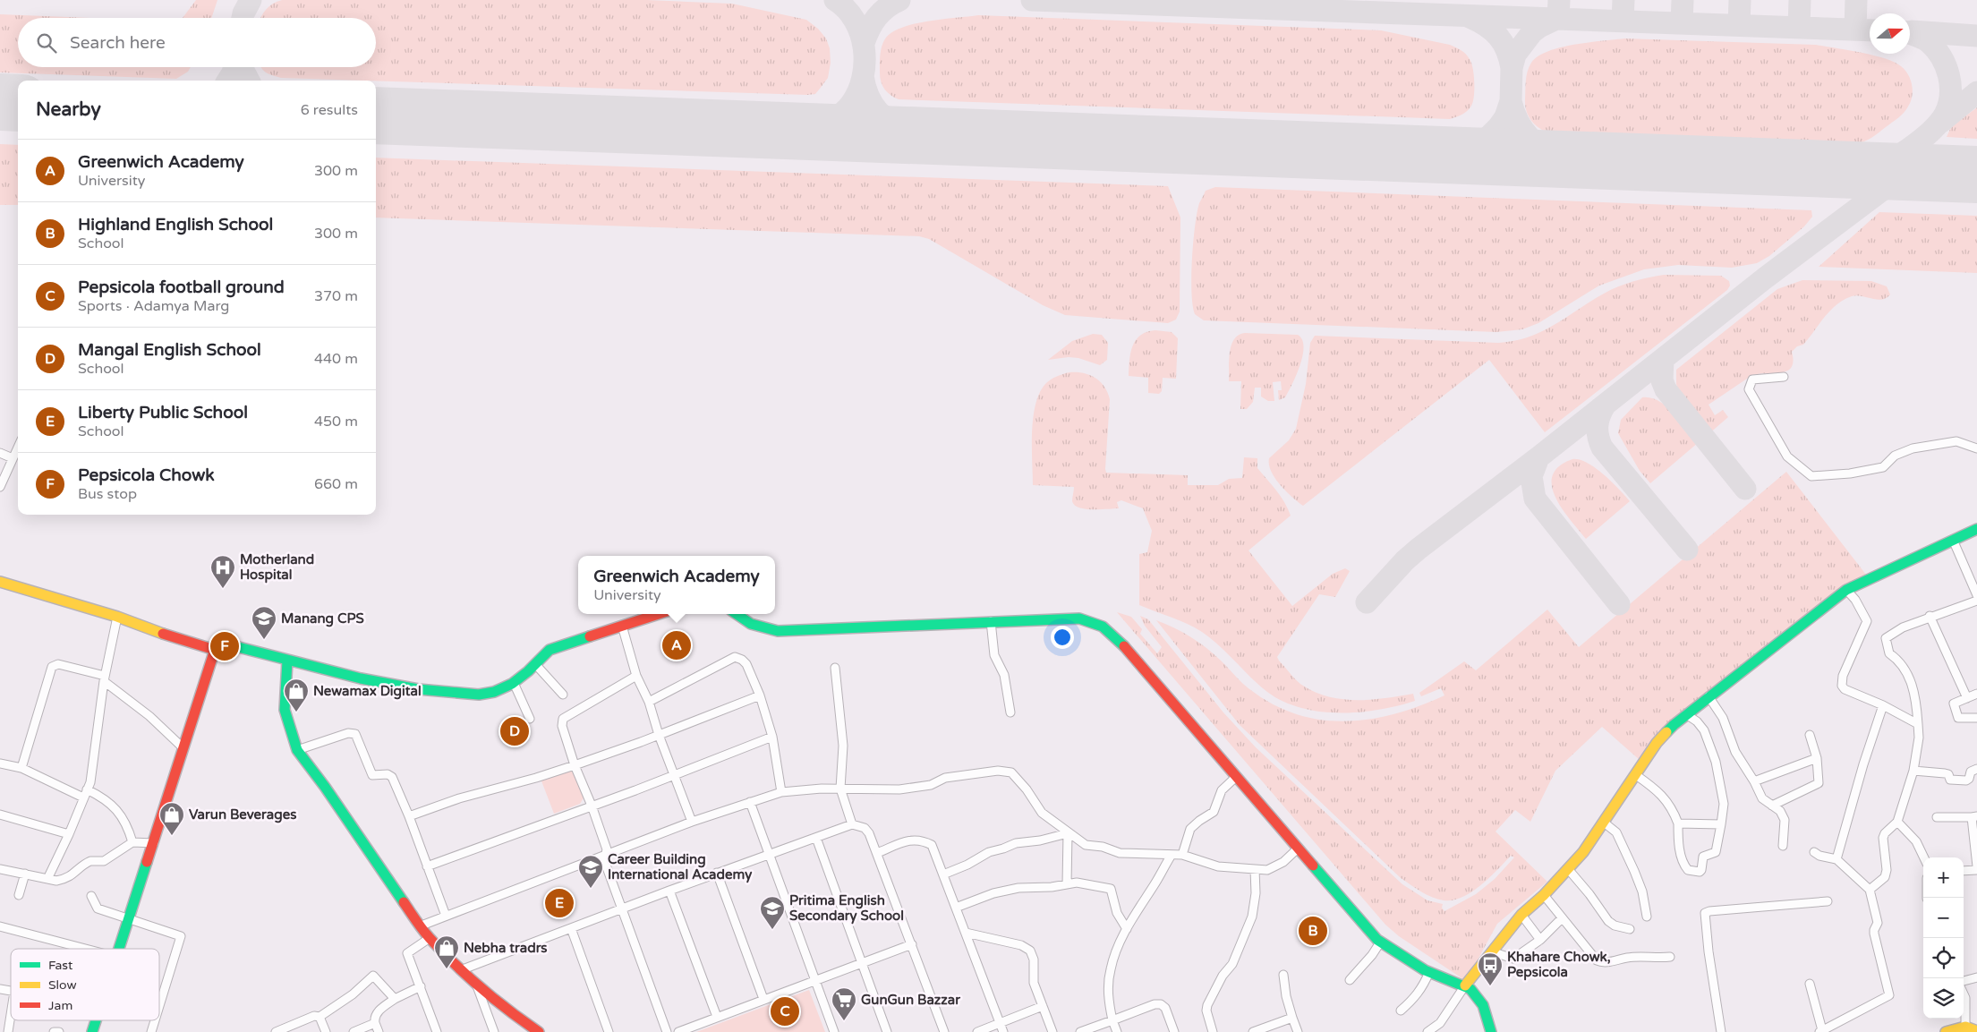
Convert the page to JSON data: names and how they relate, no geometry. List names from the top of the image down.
{
  "places": {
    "hospital": ["Motherland Hospital"],
    "school or university": ["Manang CPS", "Career Building International Academy", "Pritima English Secondary School"],
    "shop": ["Newamax Digital", "Varun Beverages", "Nebha tradrs"],
    "bus stop": ["Khahare Chowk, Pepsicola"],
    "supermarket": ["GunGun Bazzar"]
  },
  "legend": ["Fast", "Slow", "Jam"],
  "north": "right",
  "page": {
    "search": "Search here",
    "heading": ["Nearby", "6 results"],
    "list": [
      {
        "mark": "A",
        "name": "Greenwich Academy",
        "note": "University",
        "value": "300 m"
      },
      {
        "mark": "B",
        "name": "Highland English School",
        "note": "School",
        "value": "300 m"
      },
      {
        "mark": "C",
        "name": "Pepsicola football ground",
        "note": "Sports · Adamya Marg",
        "value": "370 m"
      },
      {
        "mark": "D",
        "name": "Mangal English School",
        "note": "School",
        "value": "440 m"
      },
      {
        "mark": "E",
        "name": "Liberty Public School",
        "note": "School",
        "value": "450 m"
      },
      {
        "mark": "F",
        "name": "Pepsicola Chowk",
        "note": "Bus stop",
        "value": "660 m"
      }
    ],
    "popup": ["Greenwich Academy", "University"],
    "pins": [
      "A",
      "F",
      "D",
      "E",
      "B",
      "C"
    ],
    "map_buttons": ["+", "−"]
  }
}
